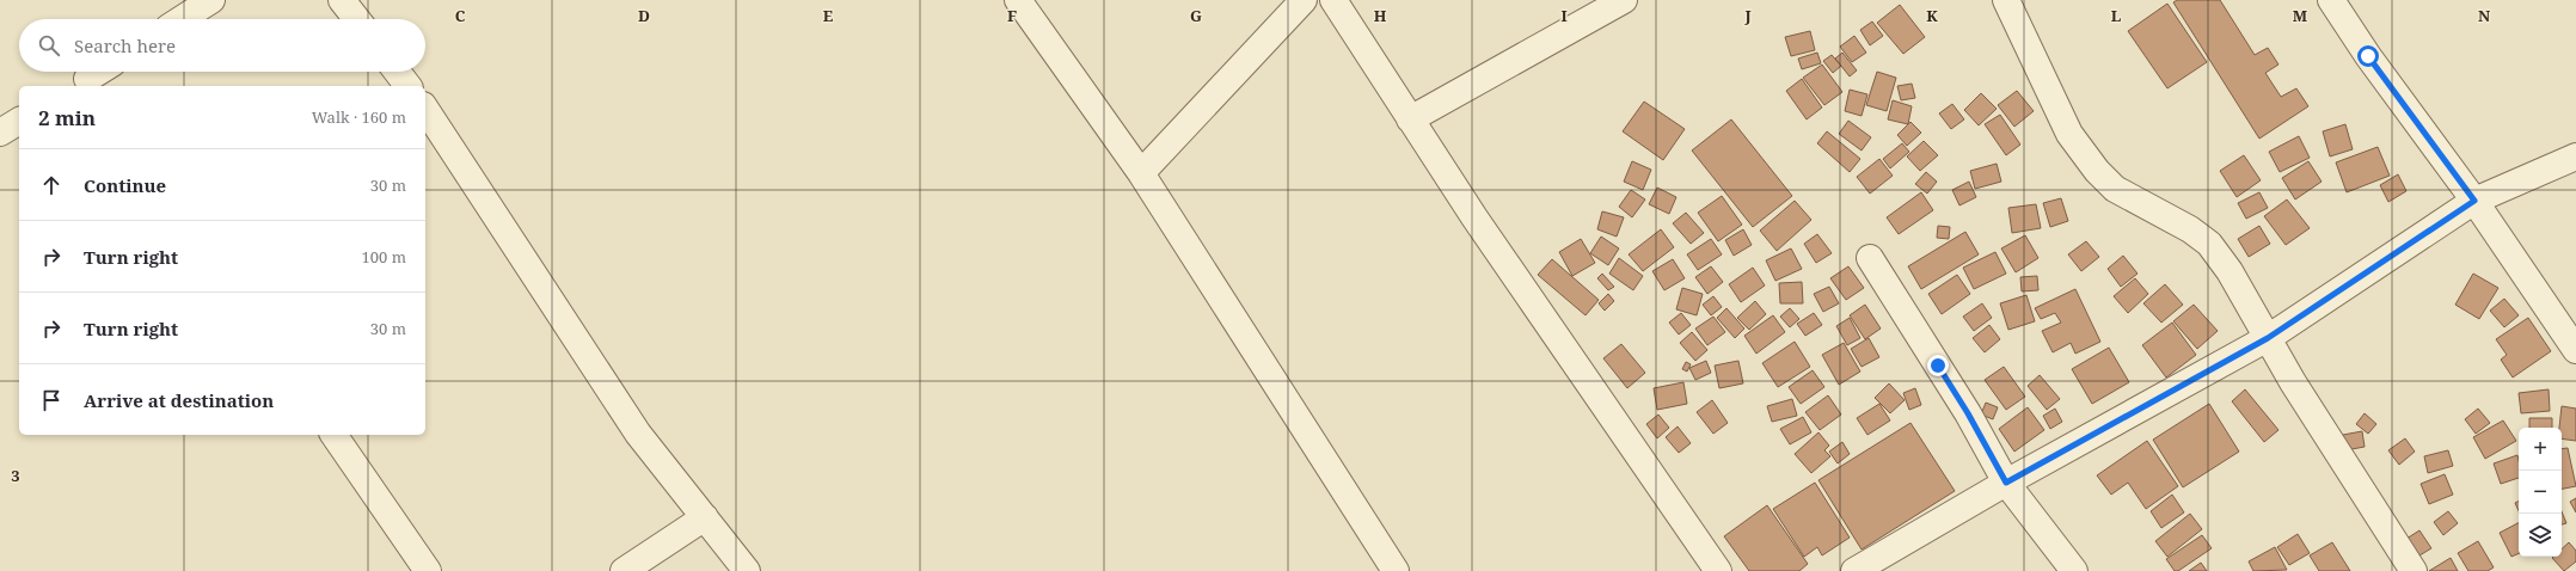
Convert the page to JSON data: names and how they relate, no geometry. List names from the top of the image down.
{
  "page": {
    "search": "Search here",
    "heading": ["2 min", "Walk · 160 m"],
    "list": [
      ["Continue", "30 m"],
      ["Turn right", "100 m"],
      ["Turn right", "30 m"],
      "Arrive at destination"
    ],
    "map_buttons": ["+", "−"]
  },
  "grid": {
    "columns": [
      "C",
      "D",
      "E",
      "F",
      "G",
      "H",
      "I",
      "J",
      "K",
      "L",
      "M",
      "N"
    ],
    "rows": ["3"]
  }
}
